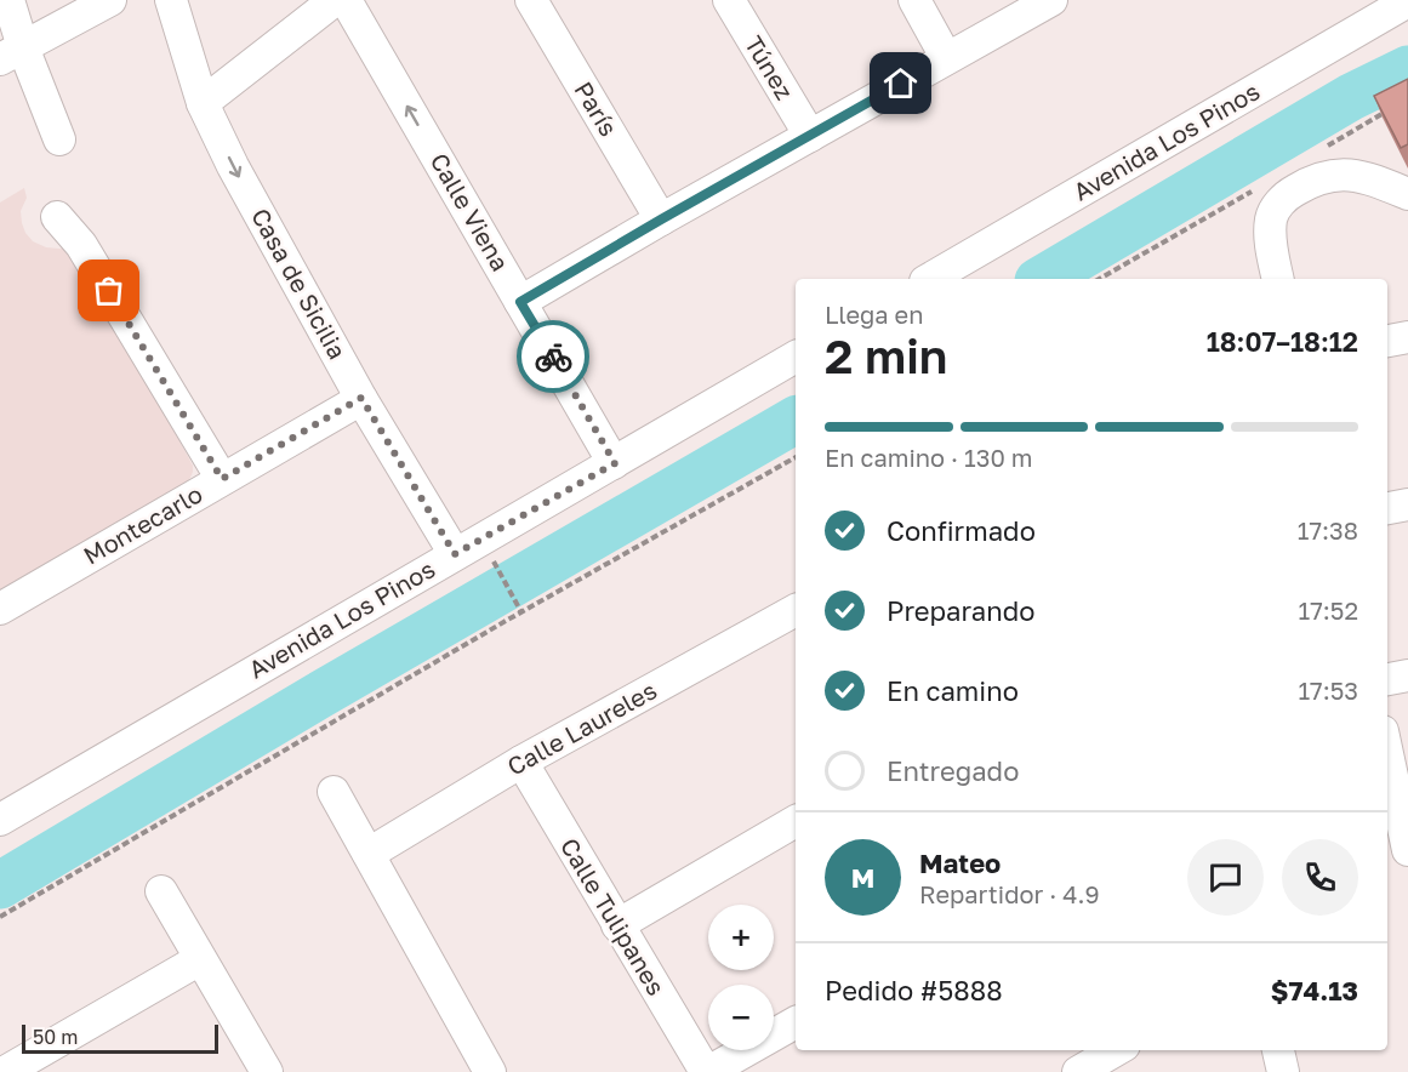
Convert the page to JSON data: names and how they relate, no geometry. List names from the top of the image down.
{
  "streets": {
    "street": [
      "Túnez",
      "París",
      "Avenida Los Pinos",
      "Calle Viena",
      "Casa de Sicilia",
      "Montecarlo",
      "Calle Laureles",
      "Calle Tulipanes"
    ]
  },
  "crossings": [
    ["Avenida Los Pinos", "Calle Viena"],
    ["Avenida Los Pinos", "Casa de Sicilia"],
    ["Casa de Sicilia", "Montecarlo"],
    ["Calle Laureles", "Calle Tulipanes"]
  ],
  "one_way": ["Calle Viena"],
  "scale_bar": "50 m",
  "page": {
    "heading": ["2 min", "Llega en", "18:07–18:12"],
    "panel": [
      "Mateo",
      "Repartidor · 4.9",
      "Pedido #5888",
      "$74.13"
    ],
    "bar": "En camino · 130 m",
    "list": [
      ["Confirmado", "17:38"],
      ["Preparando", "17:52"],
      ["En camino", "17:53"],
      "Entregado"
    ],
    "round": "M",
    "map_buttons": ["+", "−"],
    "scale": "50 m"
  }
}
